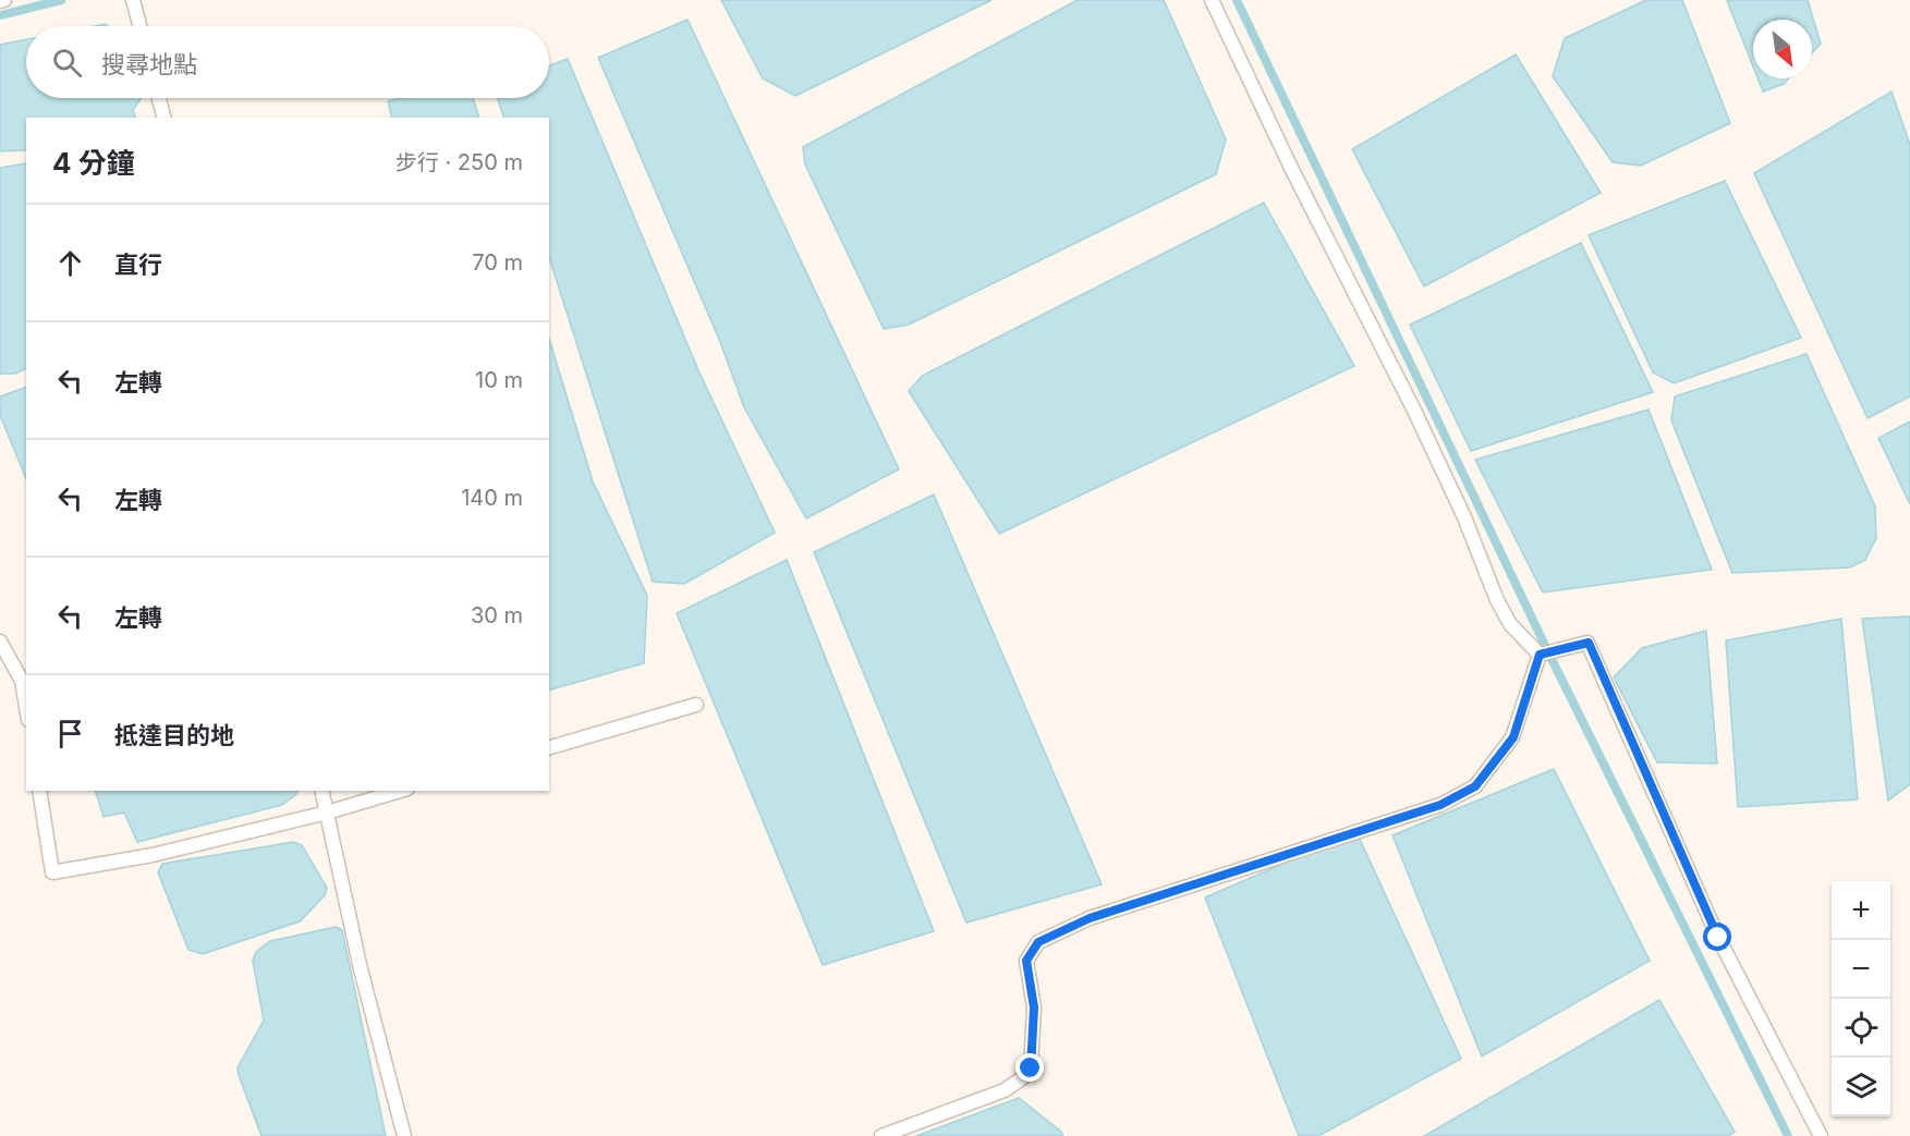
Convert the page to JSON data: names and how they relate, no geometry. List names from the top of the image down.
{
  "north": "bottom right",
  "page": {
    "search": "搜尋地點",
    "heading": ["4 分鐘", "步行 · 250 m"],
    "list": [
      ["直行", "70 m"],
      ["左轉", "10 m"],
      ["左轉", "140 m"],
      ["左轉", "30 m"],
      "抵達目的地"
    ],
    "map_buttons": ["+", "−"]
  }
}
